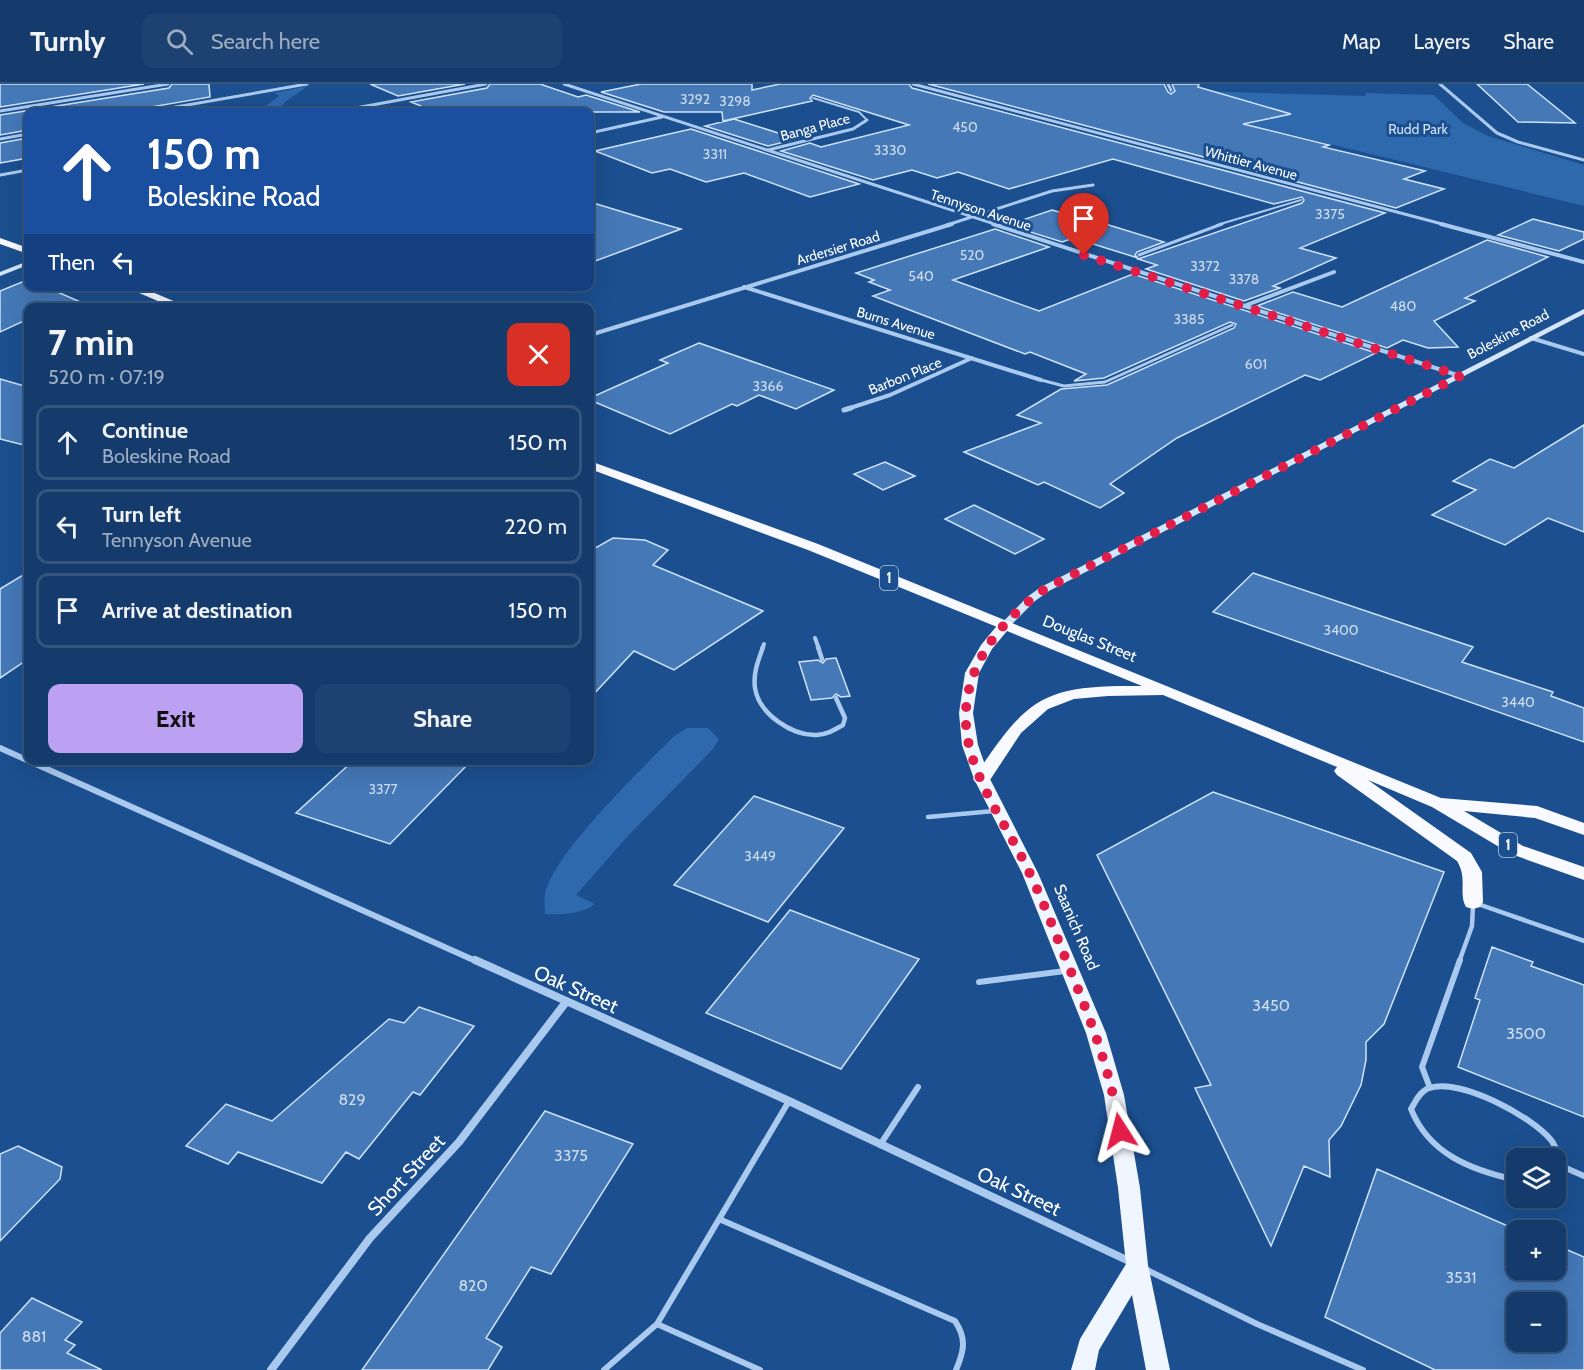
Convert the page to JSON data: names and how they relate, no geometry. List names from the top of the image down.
{
  "streets": {
    "highway": ["1", "Douglas Street"],
    "main road": ["Boleskine Road", "Saanich Road"],
    "street": [
      "Banga Place",
      "Whittier Avenue",
      "Tennyson Avenue",
      "Ardersier Road",
      "Burns Avenue",
      "Barbon Place",
      "Oak Street",
      "Short Street"
    ]
  },
  "crossings": [
    ["Banga Place", "Tennyson Avenue"],
    ["Tennyson Avenue", "Ardersier Road"],
    ["Tennyson Avenue", "Boleskine Road"],
    ["Ardersier Road", "Burns Avenue"],
    ["Burns Avenue", "Barbon Place"],
    ["Boleskine Road", "Douglas Street"],
    ["Boleskine Road", "Saanich Road"],
    ["Douglas Street", "Saanich Road"],
    ["Saanich Road", "Oak Street"],
    ["Oak Street", "Short Street"]
  ],
  "parks": ["Rudd Park"],
  "house_numbers": [
    "3292",
    "3298",
    "450",
    "3330",
    "3311",
    "3375",
    "520",
    "3372",
    "540",
    "3378",
    "480",
    "3385",
    "601",
    "3366",
    "3400",
    "3440",
    "3377",
    "3449",
    "3450",
    "3500",
    "829",
    "3375",
    "3531",
    "820",
    "881"
  ],
  "page": {
    "header": "Turnly",
    "search": "Search here",
    "nav": ["Map", "Layers", "Share"],
    "turn": ["150 m", "Boleskine Road"],
    "then": "Then",
    "heading": ["7 min", "520 m · 07:19"],
    "list": [
      {
        "name": "Continue",
        "note": "Boleskine Road",
        "value": "150 m"
      },
      {
        "name": "Turn left",
        "note": "Tennyson Avenue",
        "value": "220 m"
      },
      {
        "name": "Arrive at destination",
        "value": "150 m"
      }
    ],
    "buttons": ["Exit", "Share"],
    "map_buttons": ["+", "−"]
  }
}
